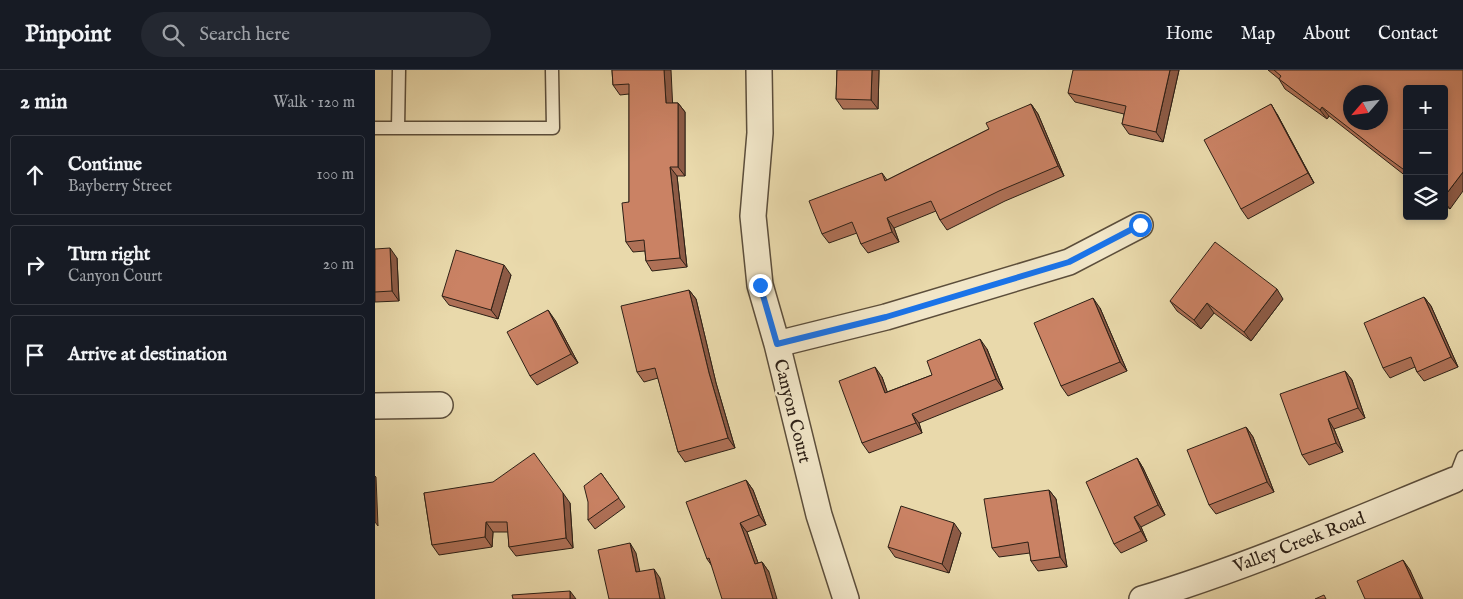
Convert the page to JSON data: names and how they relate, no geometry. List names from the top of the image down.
{
  "streets": {
    "street": ["Canyon Court", "Valley Creek Road"]
  },
  "north": "bottom left",
  "page": {
    "header": "Pinpoint",
    "search": "Search here",
    "nav": [
      "Home",
      "Map",
      "About",
      "Contact"
    ],
    "heading": ["2 min", "Walk · 120 m"],
    "map_buttons": ["+", "−"],
    "list": [
      ["Continue", "Bayberry Street", "100 m"],
      ["Turn right", "Canyon Court", "20 m"],
      "Arrive at destination"
    ]
  }
}
